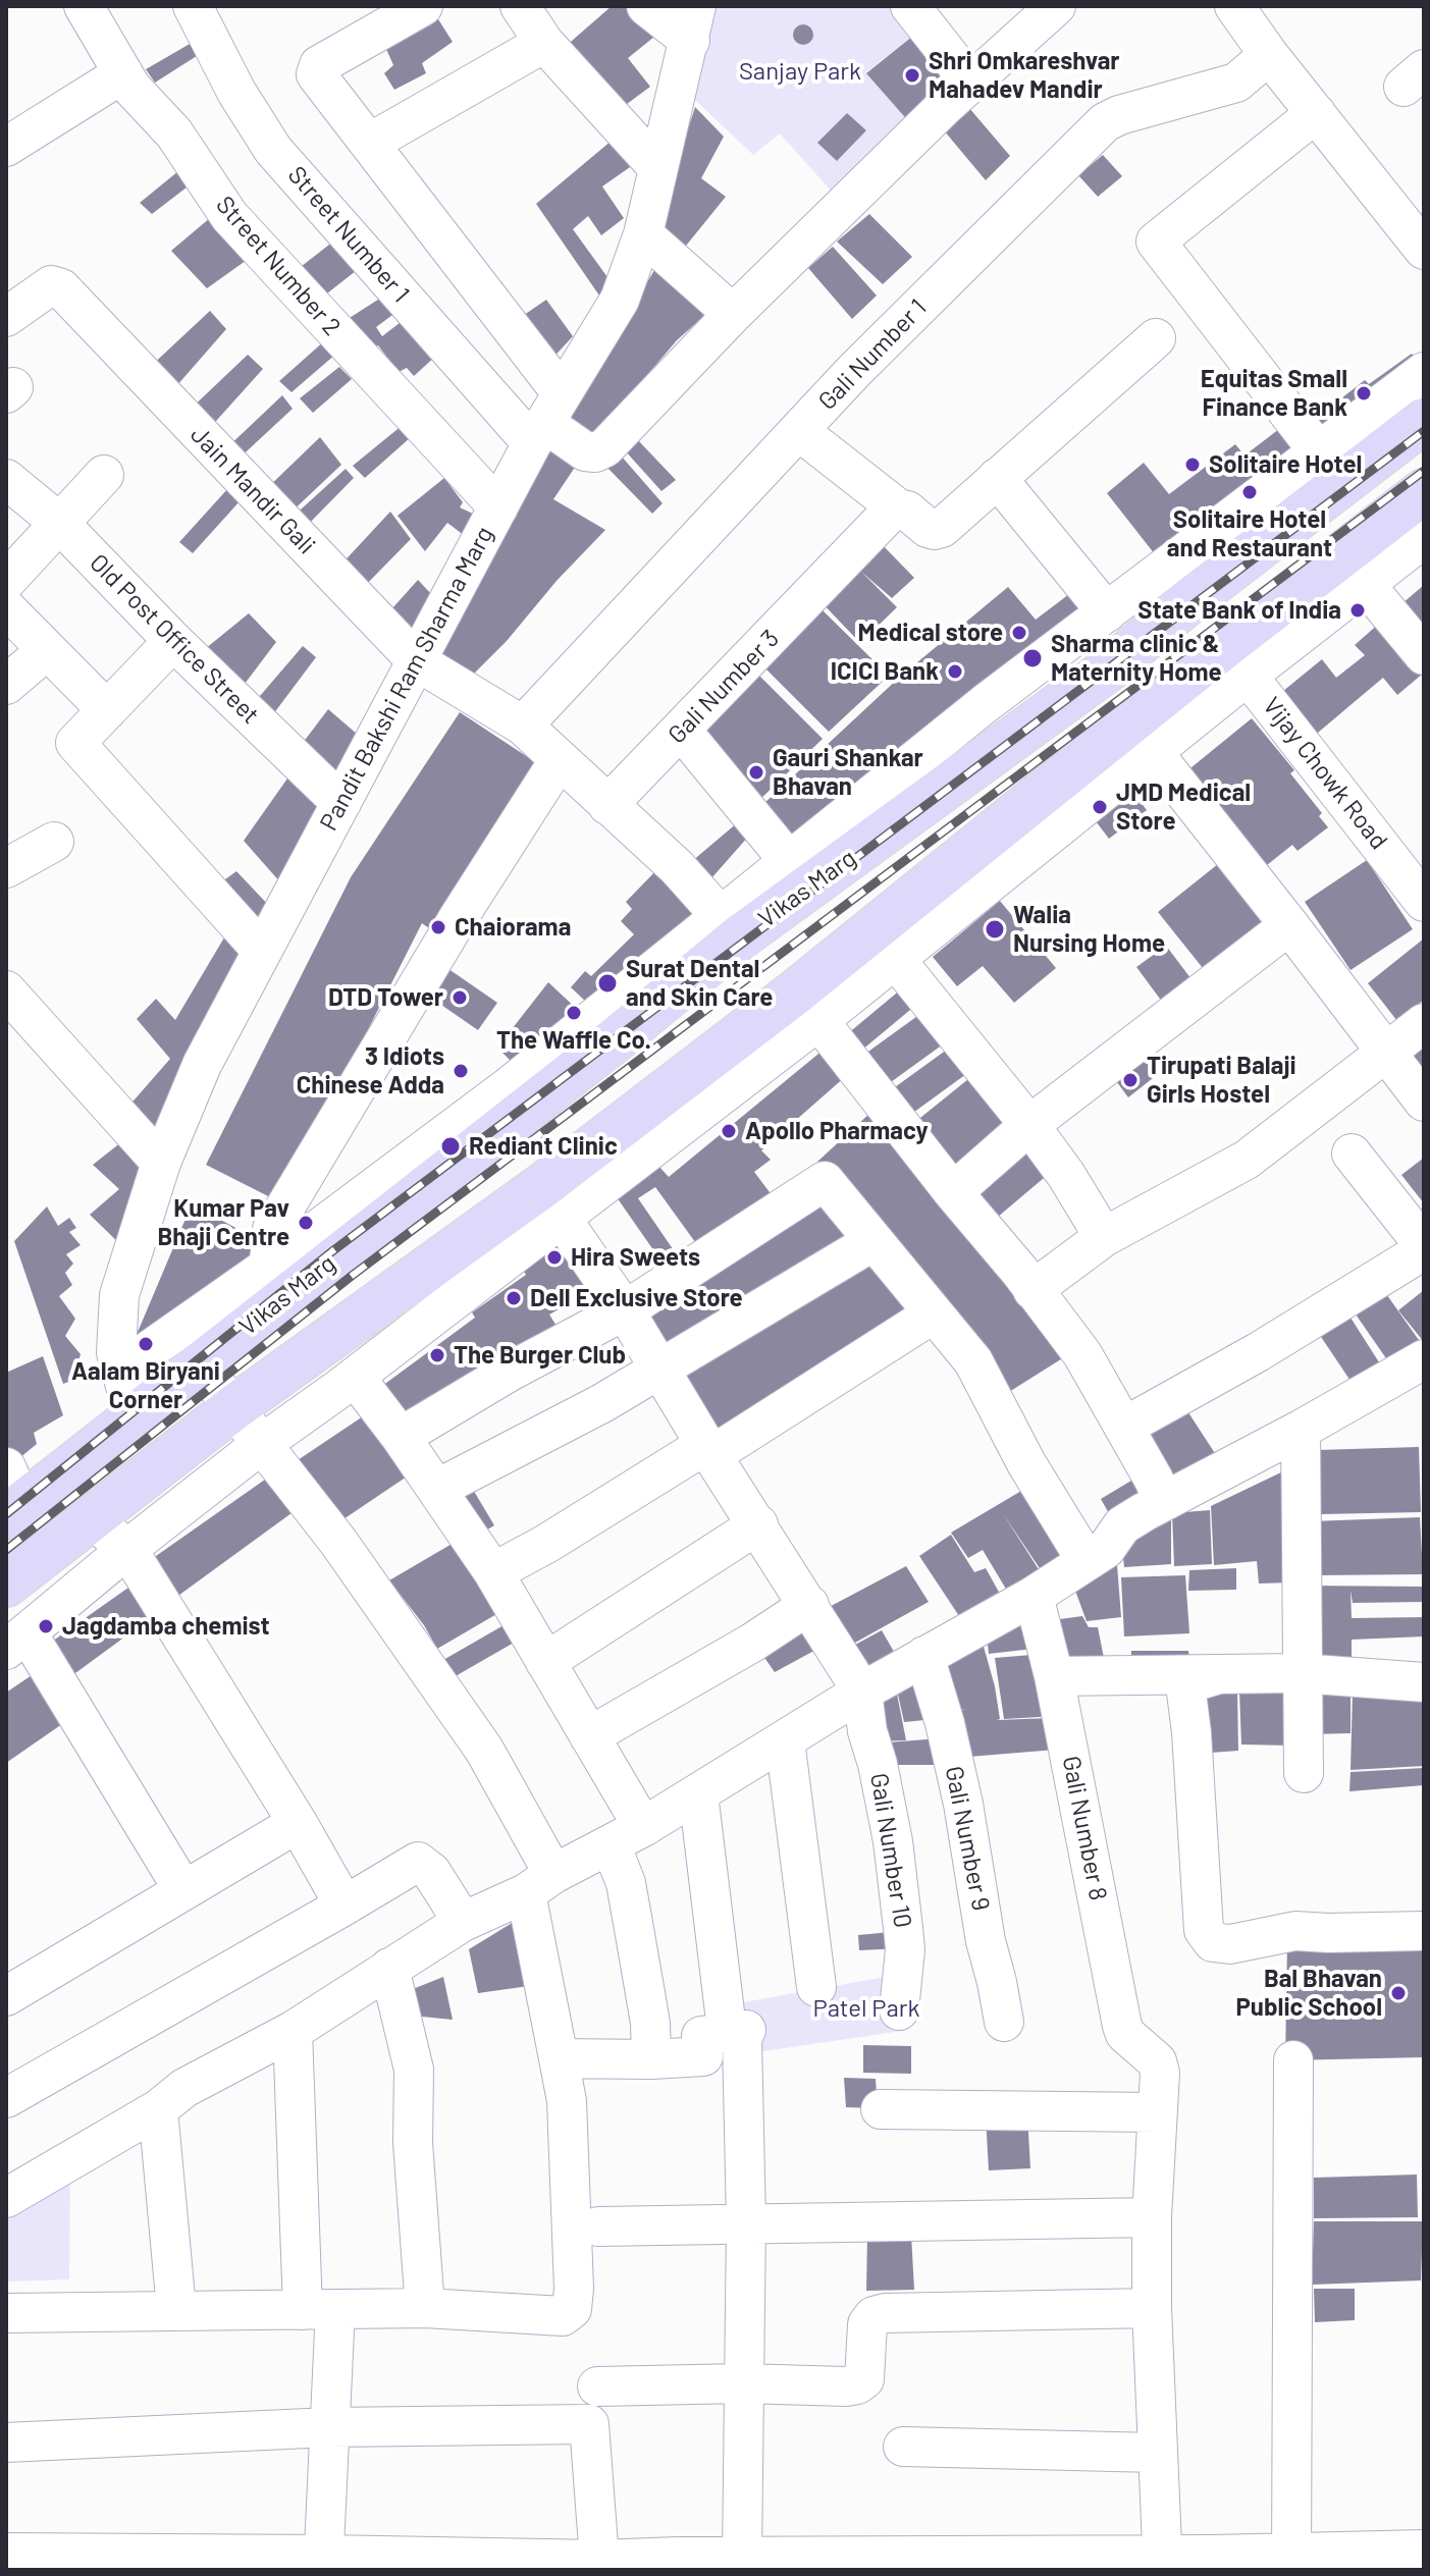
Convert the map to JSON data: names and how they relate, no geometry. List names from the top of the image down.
{
  "streets": {
    "main road": ["Vikas Marg"],
    "street": [
      "Street Number 1",
      "Street Number 2",
      "Gali Number 1",
      "Jain Mandir Gali",
      "Old Post Office Street",
      "Pandit Bakshi Ram Sharma Marg",
      "Gali Number 3",
      "Vijay Chowk Road",
      "Gali Number 8",
      "Gali Number 9",
      "Gali Number 10"
    ]
  },
  "crossings": [
    ["Street Number 1", "Pandit Bakshi Ram Sharma Marg"],
    ["Street Number 2", "Pandit Bakshi Ram Sharma Marg"],
    ["Gali Number 1", "Jain Mandir Gali"],
    ["Jain Mandir Gali", "Pandit Bakshi Ram Sharma Marg"],
    ["Jain Mandir Gali", "Gali Number 3"],
    ["Jain Mandir Gali", "Vikas Marg"],
    ["Old Post Office Street", "Pandit Bakshi Ram Sharma Marg"],
    ["Pandit Bakshi Ram Sharma Marg", "Vikas Marg"]
  ],
  "parks": ["Sanjay Park", "Patel Park"],
  "places": [
    "Shri Omkareshvar Mahadev Mandir",
    "Equitas Small Finance Bank",
    "Solitaire Hotel",
    "Solitaire Hotel and Restaurant",
    "State Bank of India",
    "Medical store",
    "Sharma clinic & Maternity Home",
    "ICICI Bank",
    "Gauri Shankar Bhavan",
    "JMD Medical Store",
    "Chaiorama",
    "Walia Nursing Home",
    "Surat Dental and Skin Care",
    "DTD Tower",
    "The Waffle Co.",
    "3 Idiots Chinese Adda",
    "Tirupati Balaji Girls Hostel",
    "Apollo Pharmacy",
    "Rediant Clinic",
    "Kumar Pav Bhaji Centre",
    "Hira Sweets",
    "Dell Exclusive Store",
    "Aalam Biryani Corner",
    "The Burger Club",
    "Jagdamba chemist",
    "Bal Bhavan Public School"
  ]
}
